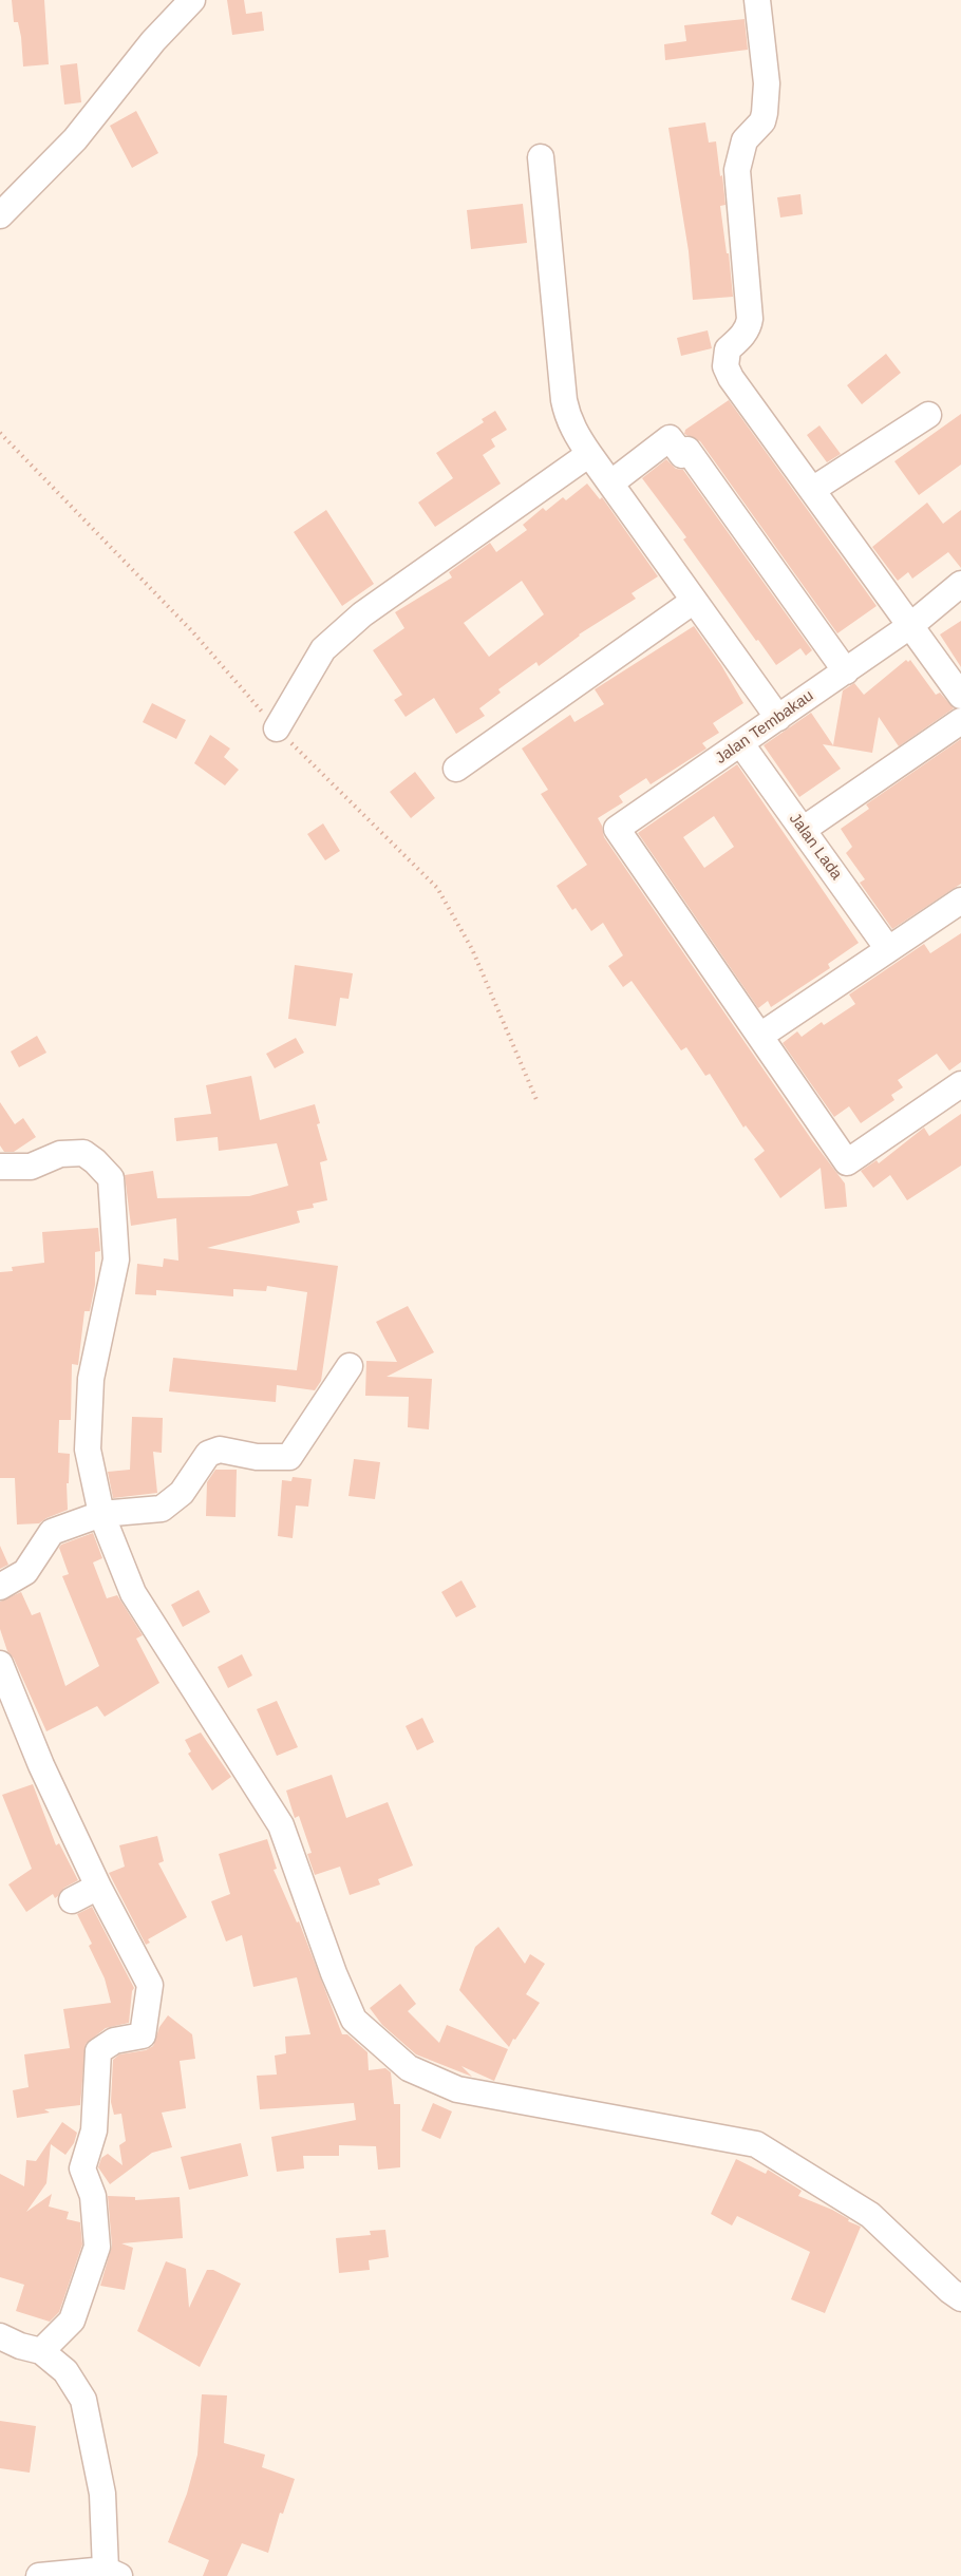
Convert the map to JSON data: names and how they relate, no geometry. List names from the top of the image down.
{
  "streets": {
    "street": ["Jalan Tembakau", "Jalan Lada"]
  },
  "crossings": [
    ["Jalan Tembakau", "Jalan Lada"]
  ]
}
